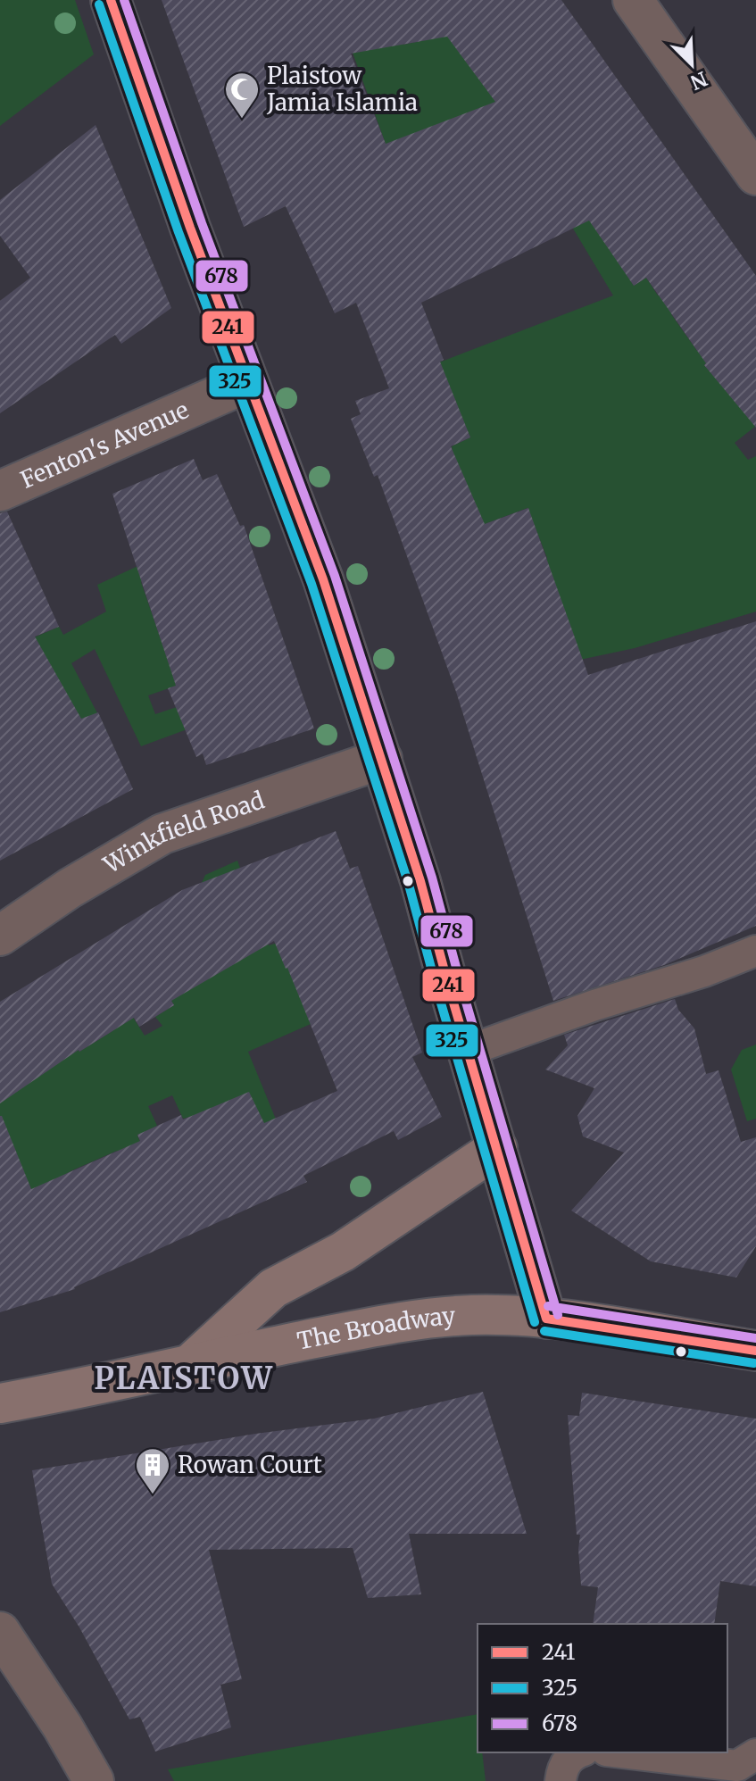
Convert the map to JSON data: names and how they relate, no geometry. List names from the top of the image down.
{
  "streets": {
    "main road": ["The Broadway"],
    "street": ["Fenton's Avenue", "Winkfield Road"]
  },
  "districts": ["PLAISTOW"],
  "places": {
    "mosque": ["Plaistow Jamia Islamia"],
    "building": ["Rowan Court"]
  },
  "lines": ["transit line 241", "transit line 678", "transit line 325"],
  "legend": ["241", "325", "678"],
  "north": "bottom right"
}
